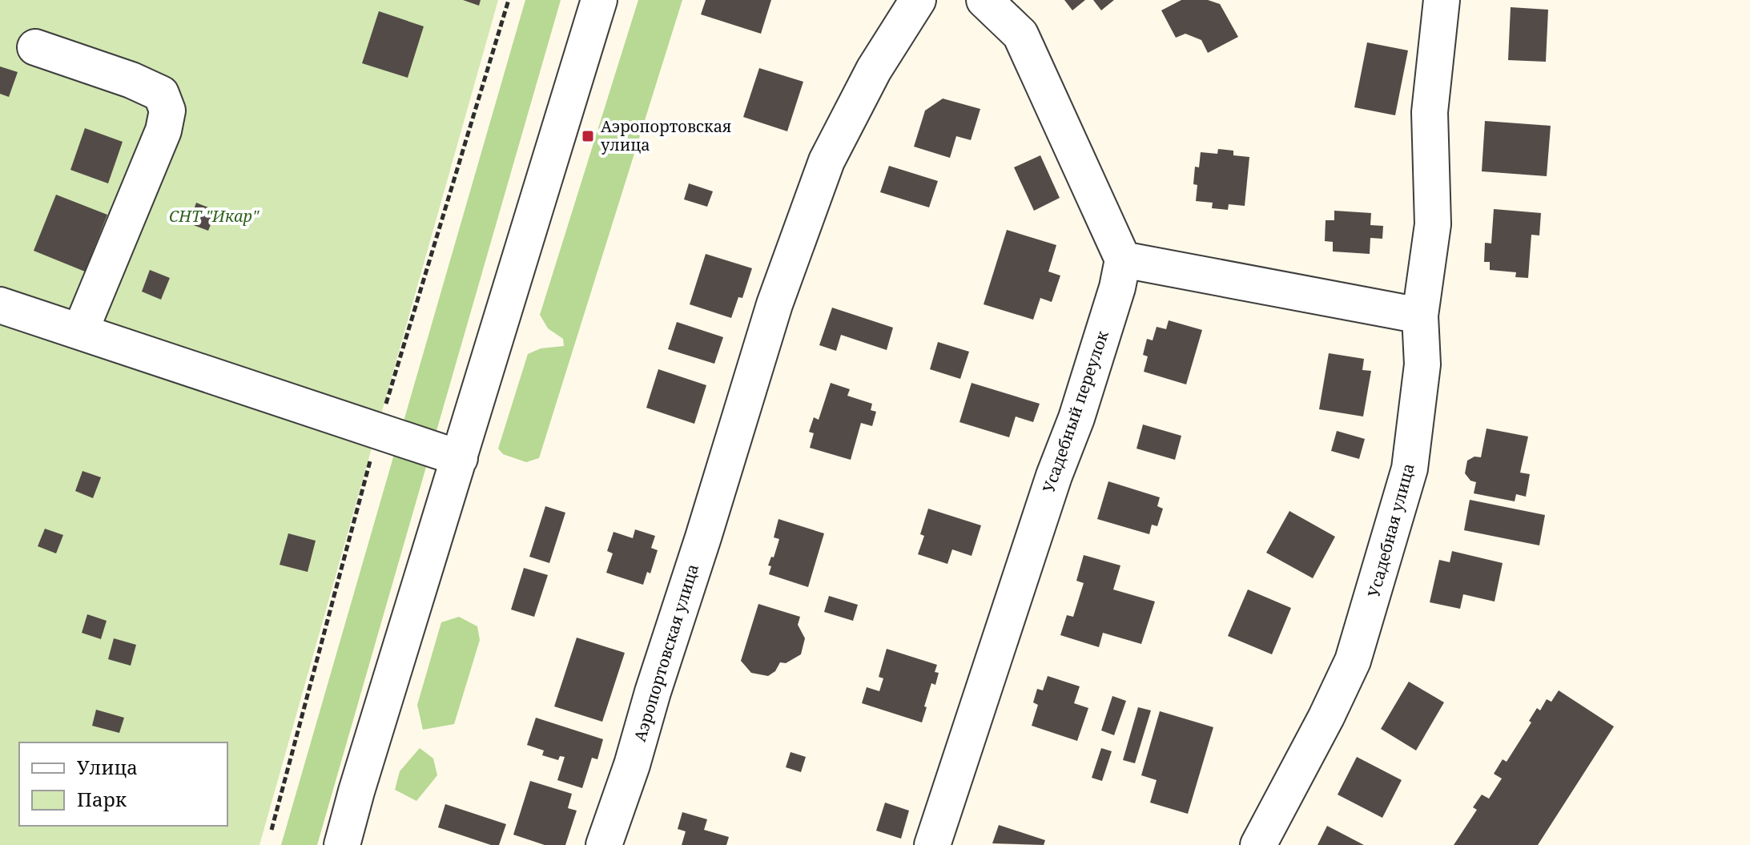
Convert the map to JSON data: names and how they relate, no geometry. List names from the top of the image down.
{
  "streets": {
    "street": ["Усадебный переулок", "Усадебная улица", "Аэропортовская улица"]
  },
  "parks": ["СНТ \"Икар\""],
  "places": {
    "transit": ["Аэропортовская улица"]
  },
  "legend": ["Улица", "Парк"]
}
